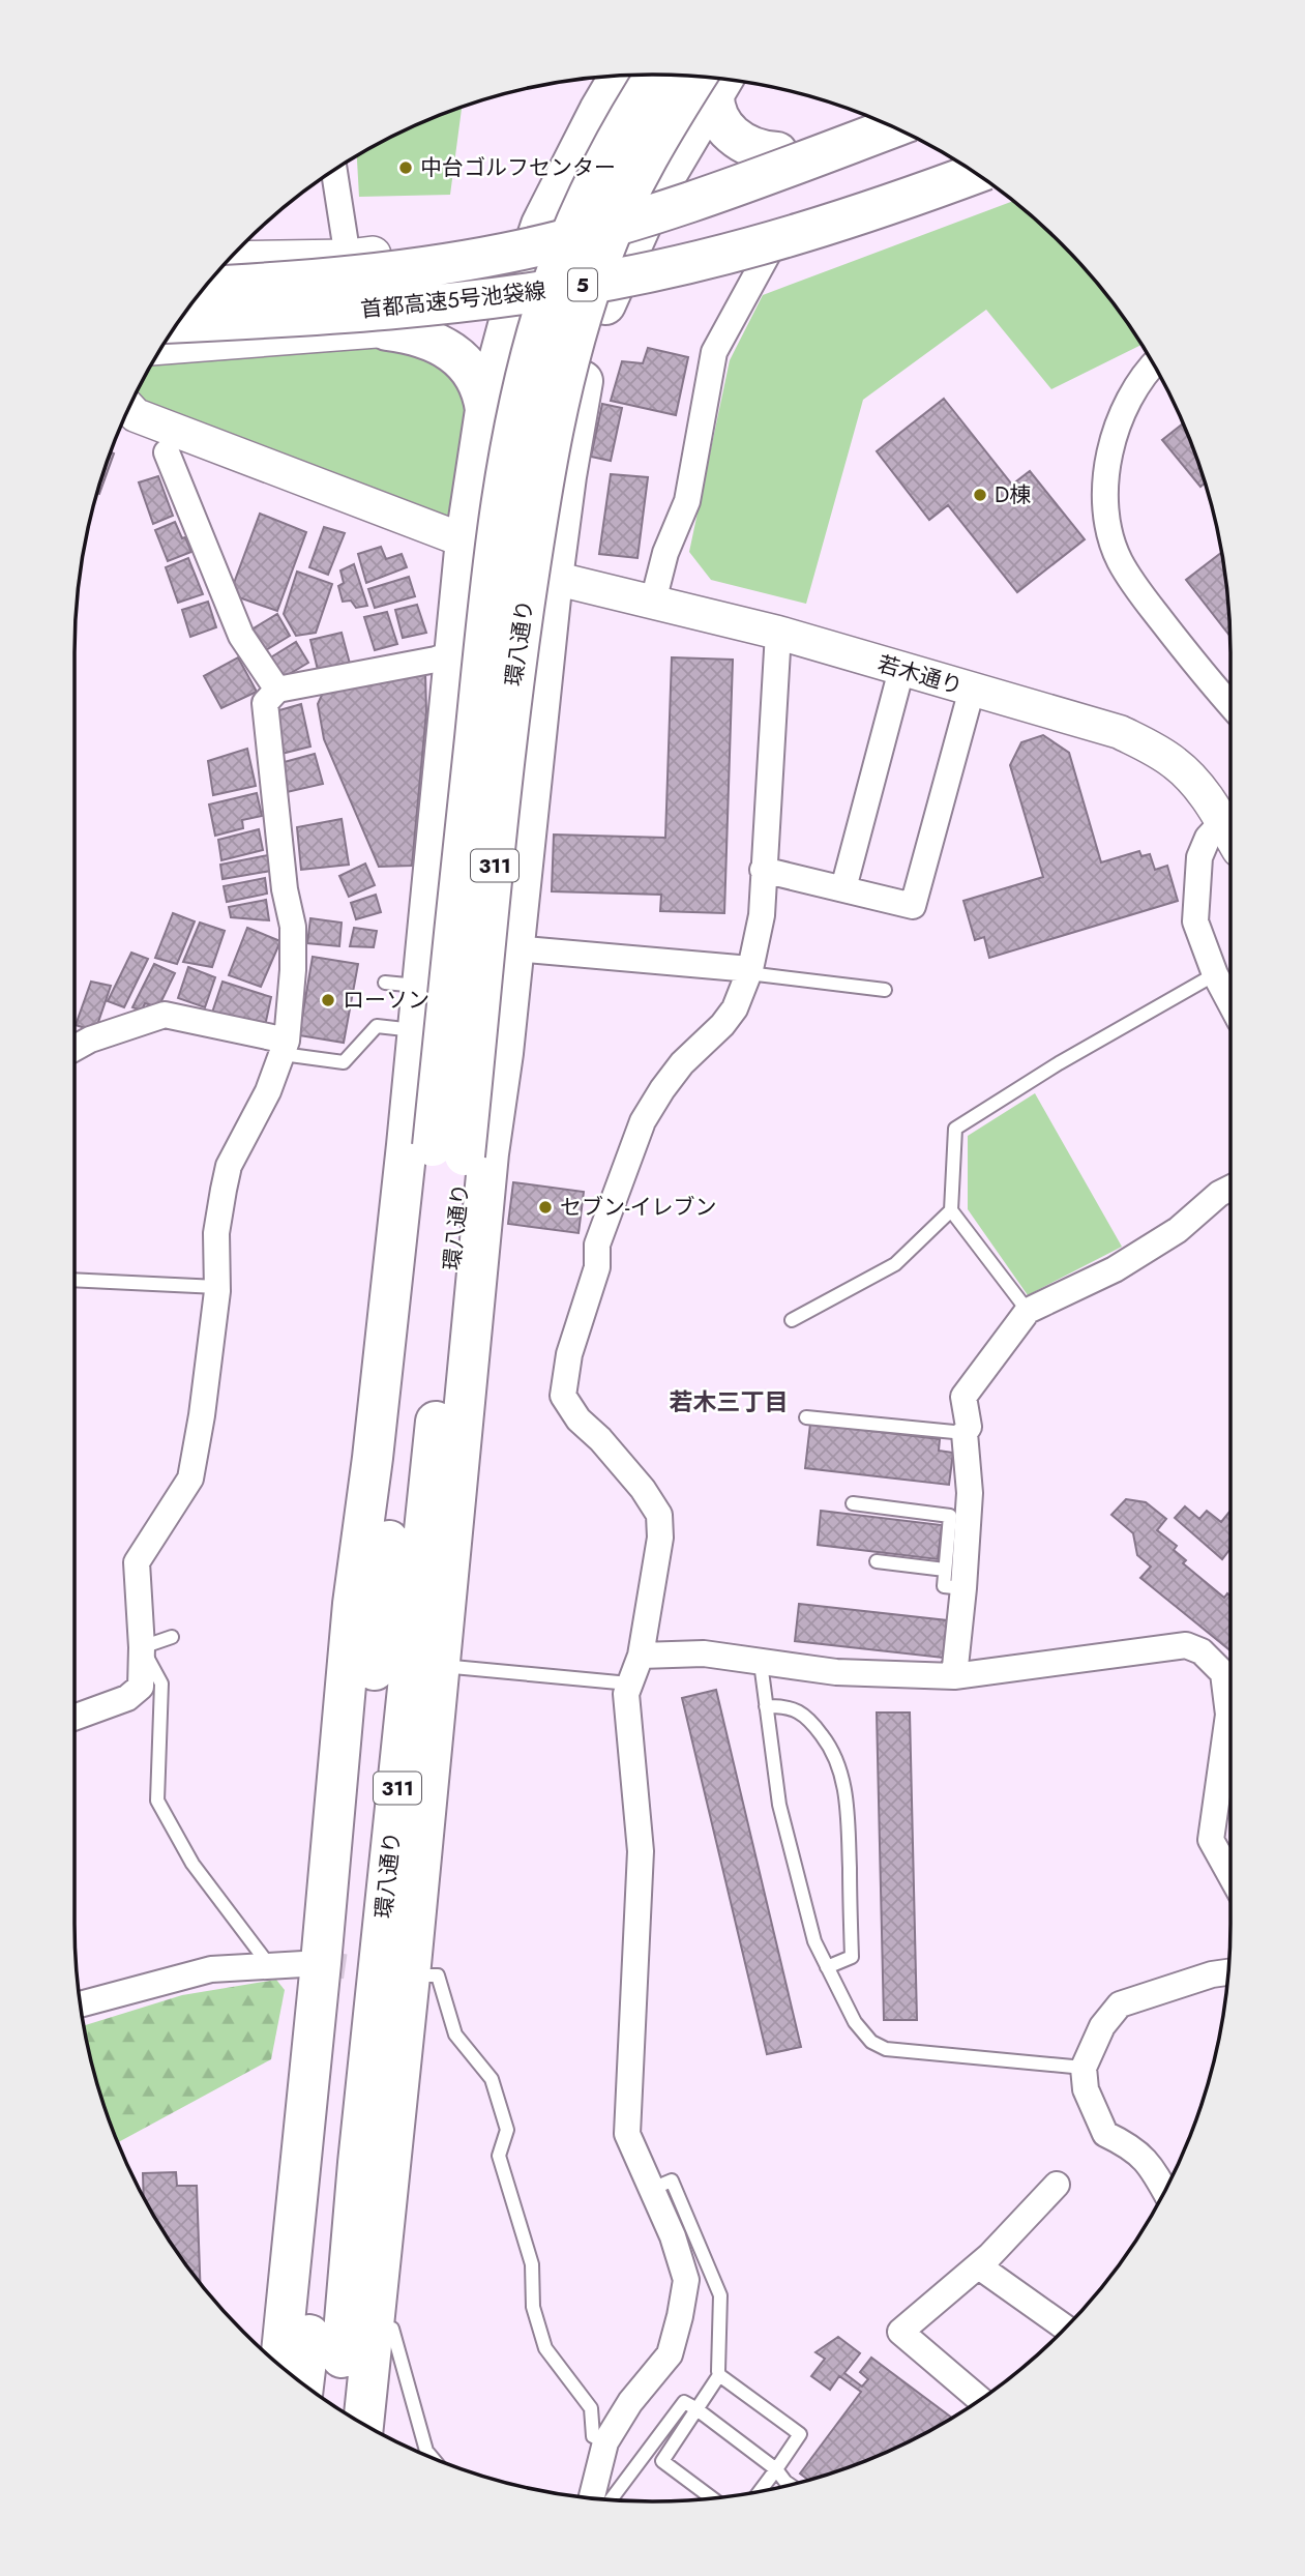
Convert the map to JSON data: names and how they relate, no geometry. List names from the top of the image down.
{
  "streets": {
    "main road": [
      "5",
      "首都高速5号池袋線",
      "環八通り",
      "311"
    ],
    "street": ["若木通り"]
  },
  "districts": ["若木三丁目"],
  "places": [
    "中台ゴルフセンター",
    "D棟",
    "ローソン",
    "セブン-イレブン"
  ]
}
